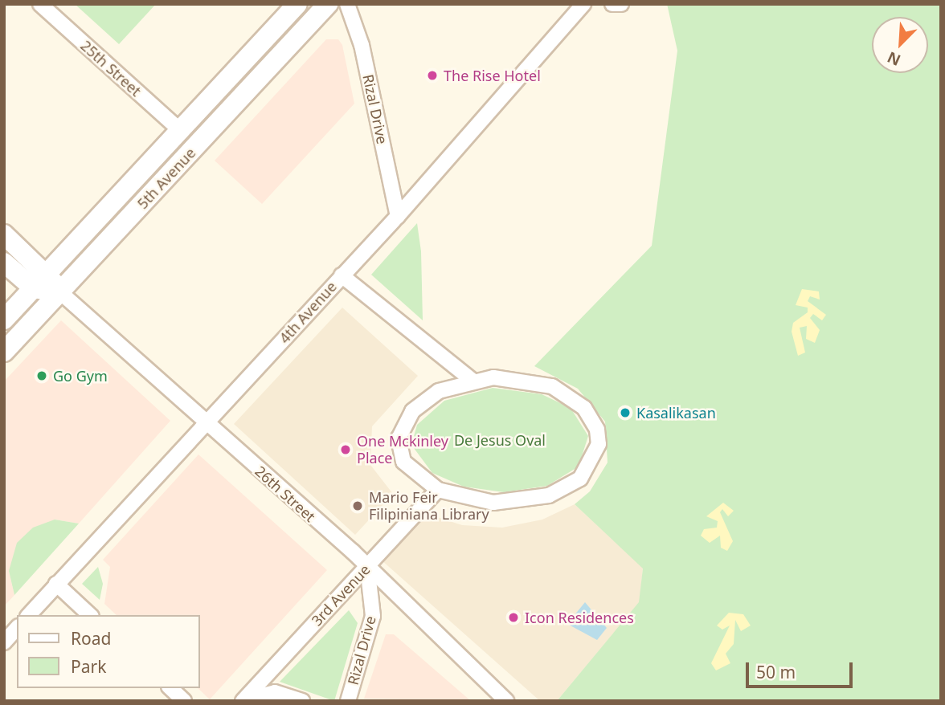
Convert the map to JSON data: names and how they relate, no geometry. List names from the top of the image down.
{
  "streets": {
    "main road": ["5th Avenue", "26th Street"],
    "street": [
      "25th Street",
      "Rizal Drive",
      "4th Avenue",
      "3rd Avenue"
    ]
  },
  "crossings": [
    ["25th Street", "5th Avenue"],
    ["Rizal Drive", "4th Avenue"],
    ["Rizal Drive", "26th Street"],
    ["Rizal Drive", "3rd Avenue"],
    ["5th Avenue", "26th Street"],
    ["4th Avenue", "26th Street"],
    ["26th Street", "3rd Avenue"]
  ],
  "parks": ["De Jesus Oval"],
  "places": [
    "The Rise Hotel",
    "Go Gym",
    "Kasalikasan",
    "One Mckinley Place",
    "Mario Feir Filipiniana Library",
    "Icon Residences"
  ],
  "legend": ["Road", "Park"],
  "scale_bar": "50 m",
  "north": "bottom left"
}
